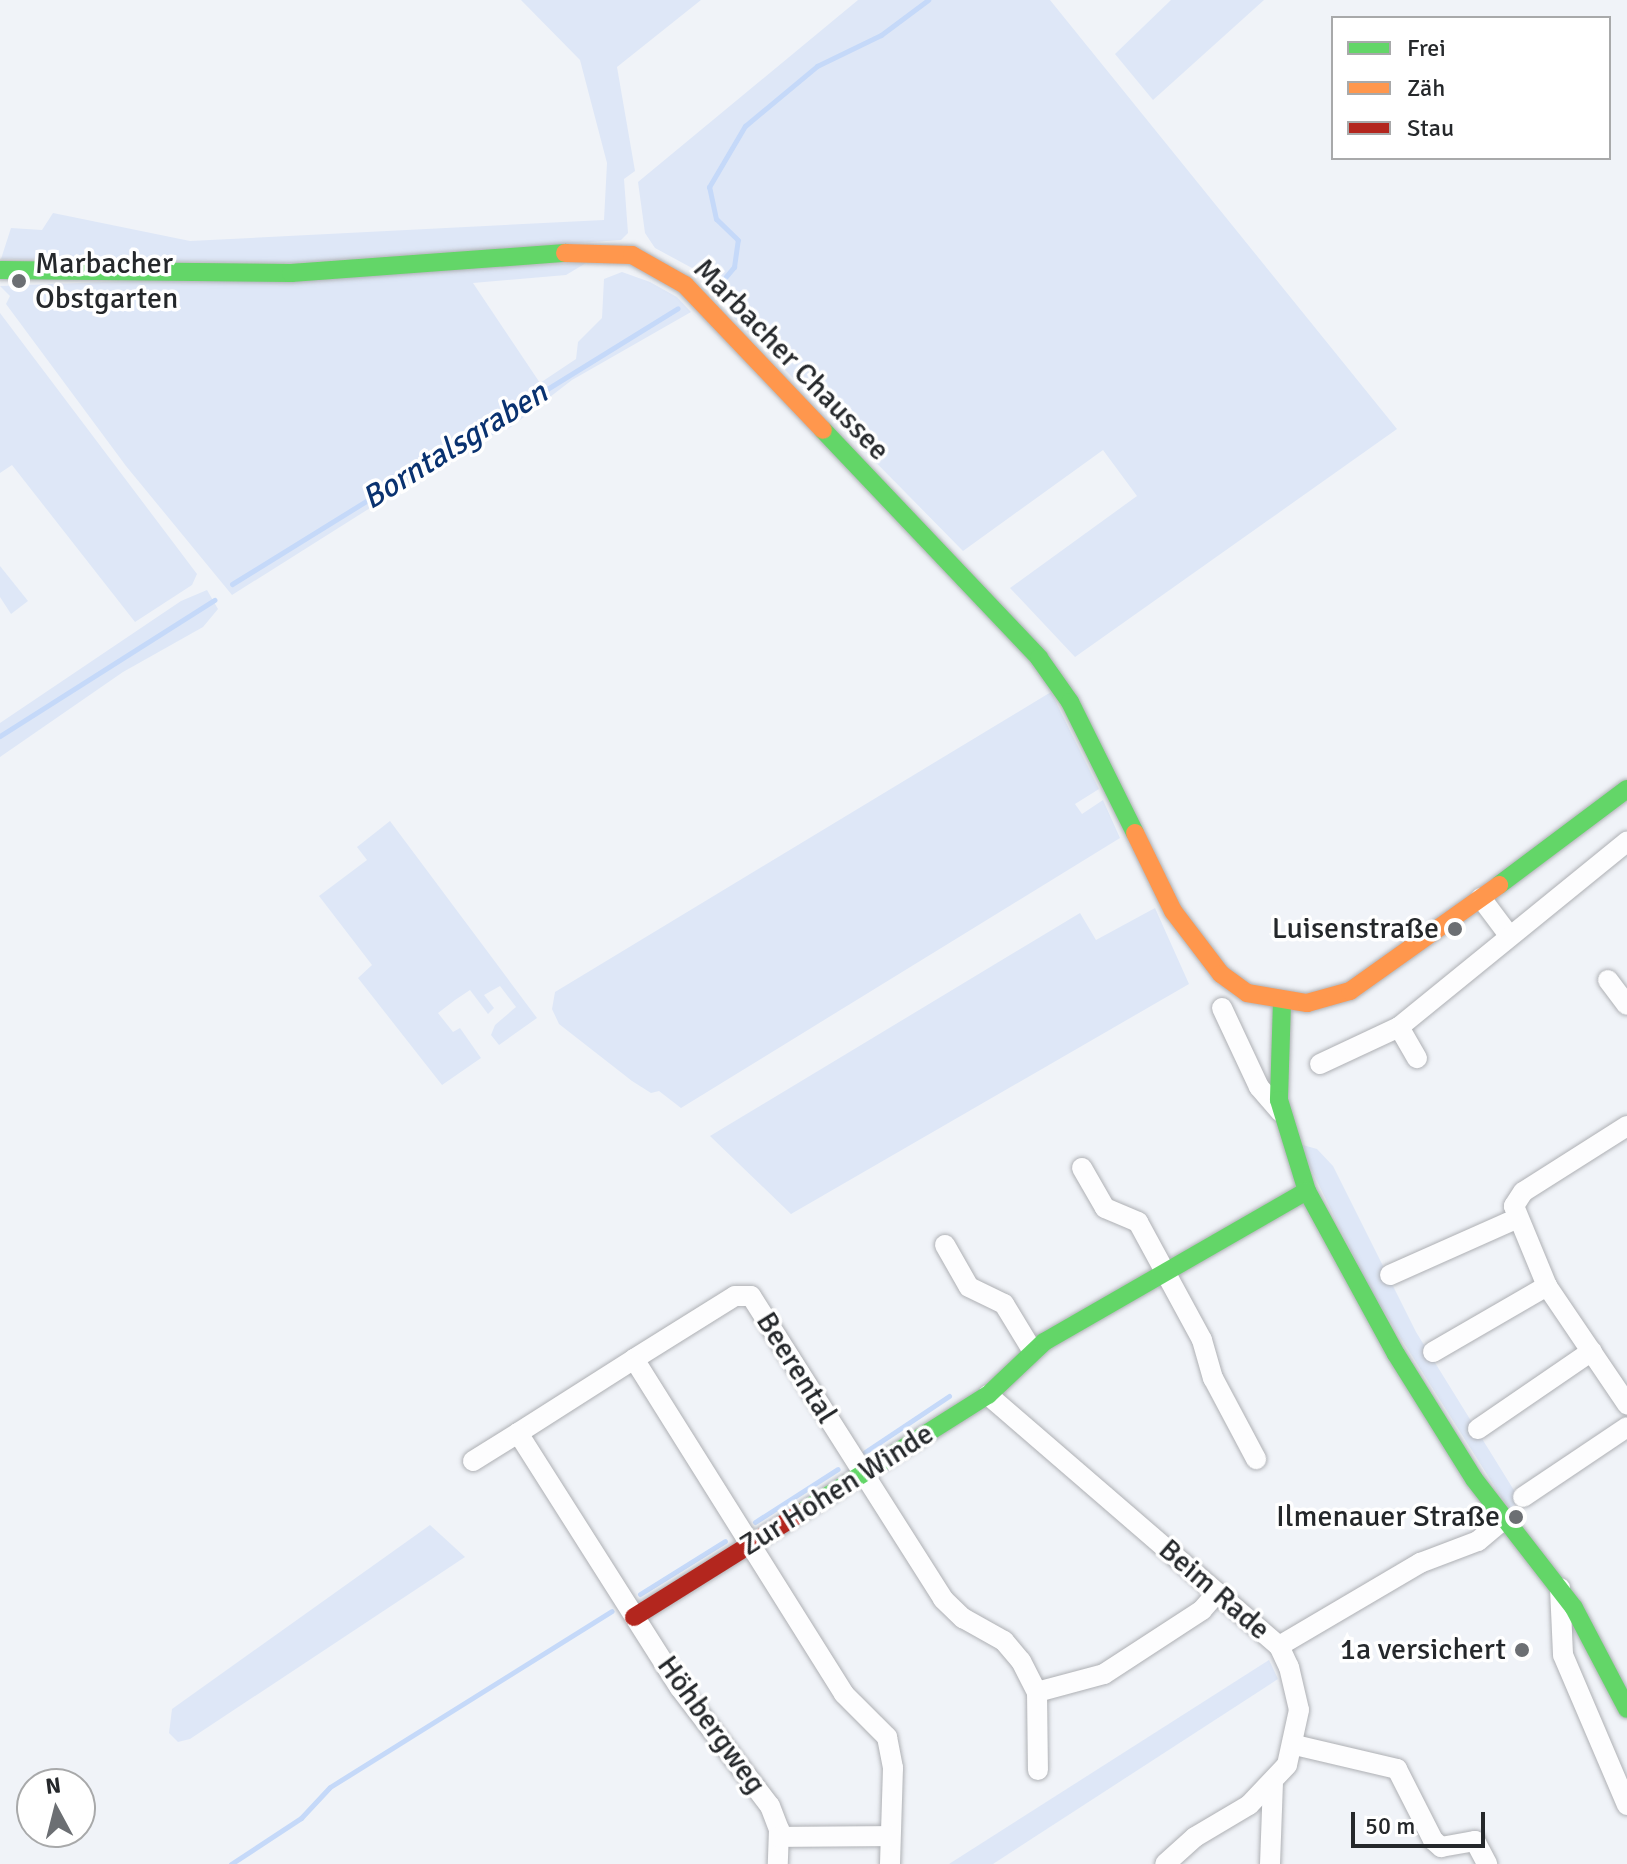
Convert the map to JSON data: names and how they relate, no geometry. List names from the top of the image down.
{
  "streets": {
    "street": [
      "Marbacher Chaussee",
      "Beerental",
      "Zur Hohen Winde",
      "Beim Rade",
      "Höhbergweg"
    ]
  },
  "crossings": [
    ["Beerental", "Zur Hohen Winde"],
    ["Zur Hohen Winde", "Beim Rade"],
    ["Zur Hohen Winde", "Höhbergweg"]
  ],
  "water": ["Borntalsgraben"],
  "places": [
    "Marbacher Obstgarten",
    "Luisenstraße",
    "Ilmenauer Straße",
    "1a versichert"
  ],
  "legend": ["Frei", "Zäh", "Stau"],
  "scale_bar": "50 m",
  "north": "top"
}
